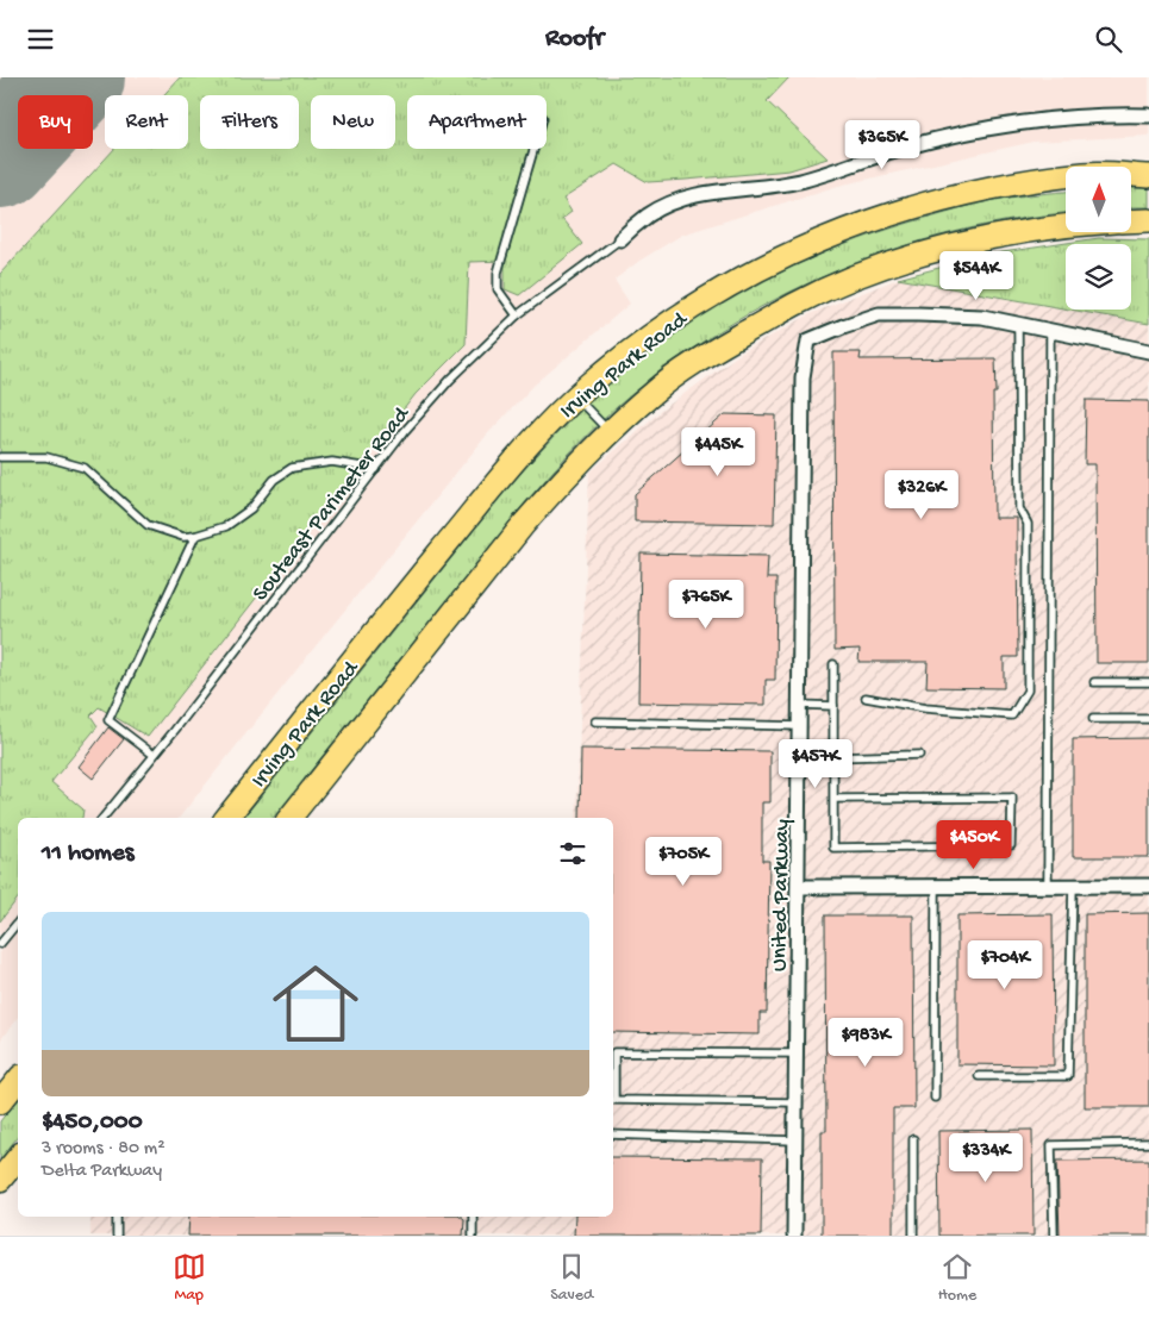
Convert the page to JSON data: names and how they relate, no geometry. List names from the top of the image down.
{
  "streets": {
    "main road": ["Irving Park Road"],
    "street": ["United Parkway"],
    "lane": ["Souteast Parimeter Road"]
  },
  "north": "top",
  "page": {
    "header": "Roofr",
    "chip": [
      "Buy",
      "Rent",
      "Filters",
      "New",
      "Apartment"
    ],
    "price": [
      "$365K",
      "$544K",
      "$445K",
      "$326K",
      "$765K",
      "$457K",
      "$450K",
      "$705K",
      "$704K",
      "$983K",
      "$334K"
    ],
    "heading": "11 homes",
    "list": [
      {
        "name": "$450,000",
        "note": "3 rooms · 80 m² · Delta Parkway"
      }
    ],
    "tabs": ["Map", "Saved", "Home"]
  }
}
